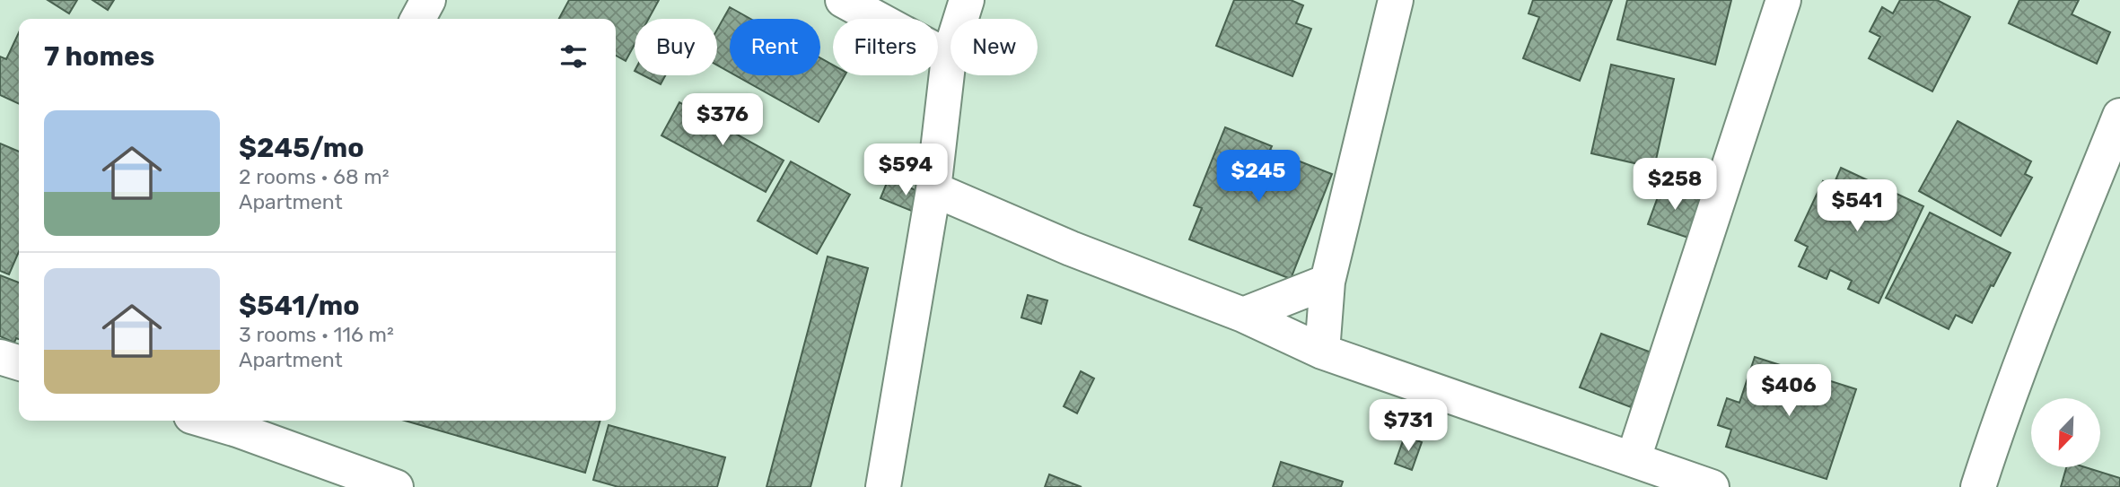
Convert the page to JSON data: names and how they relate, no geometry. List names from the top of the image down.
{
  "north": "bottom left",
  "page": {
    "chip": [
      "Buy",
      "Rent",
      "Filters",
      "New"
    ],
    "heading": "7 homes",
    "price": [
      "$376",
      "$594",
      "$245",
      "$258",
      "$541",
      "$406",
      "$731"
    ],
    "list": [
      {
        "name": "$245/mo",
        "note": "2 rooms · 68 m² · Apartment"
      },
      {
        "name": "$541/mo",
        "note": "3 rooms · 116 m² · Apartment"
      }
    ]
  }
}
